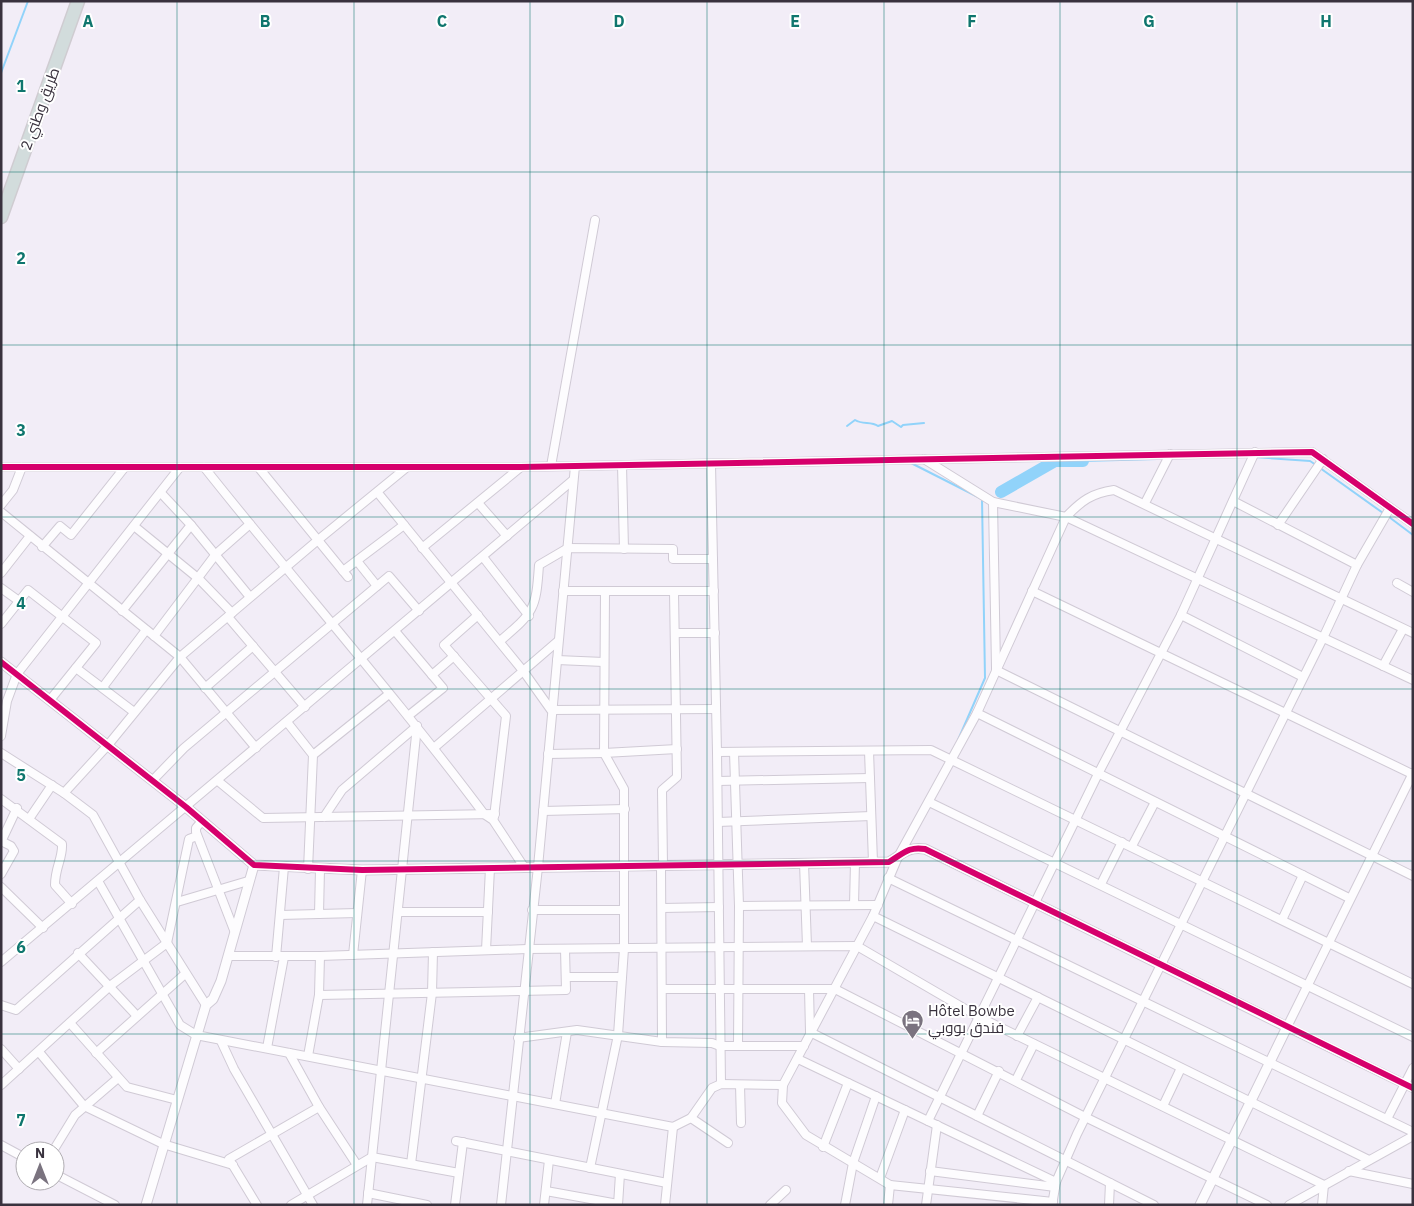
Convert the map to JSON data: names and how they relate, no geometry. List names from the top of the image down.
{
  "streets": {
    "highway": ["طريق وطني 2"]
  },
  "places": {
    "hotel": ["Hôtel Bowbe فندق بووبي"]
  },
  "north": "top",
  "grid": {
    "columns": [
      "A",
      "B",
      "C",
      "D",
      "E",
      "F",
      "G",
      "H"
    ],
    "rows": [
      "1",
      "2",
      "3",
      "4",
      "5",
      "6",
      "7"
    ]
  }
}
